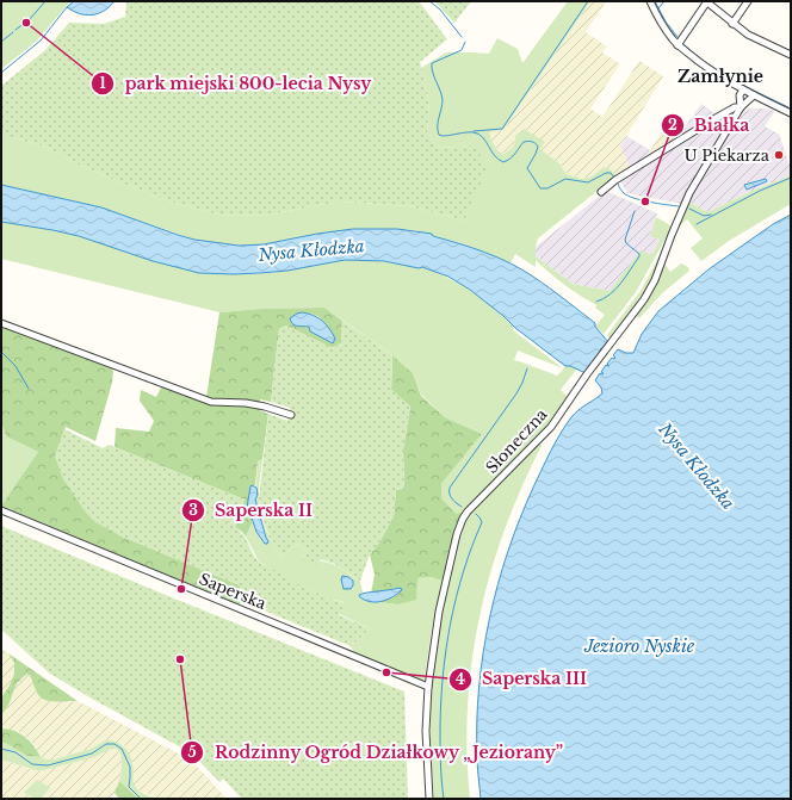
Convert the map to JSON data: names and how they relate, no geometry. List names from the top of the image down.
{
  "streets": {
    "street": ["Słoneczna", "Saperska"]
  },
  "crossings": [
    ["Słoneczna", "Saperska"]
  ],
  "districts": ["Zamłynie"],
  "water": ["Nysa Kłodzka", "Jezioro Nyskie"],
  "places": [
    "park miejski 800-lecia Nysy",
    "U Piekarza",
    "Białka",
    "Saperska II",
    "Rodzinny Ogród Działkowy „Jeziorany”",
    "Saperska III"
  ]
}
